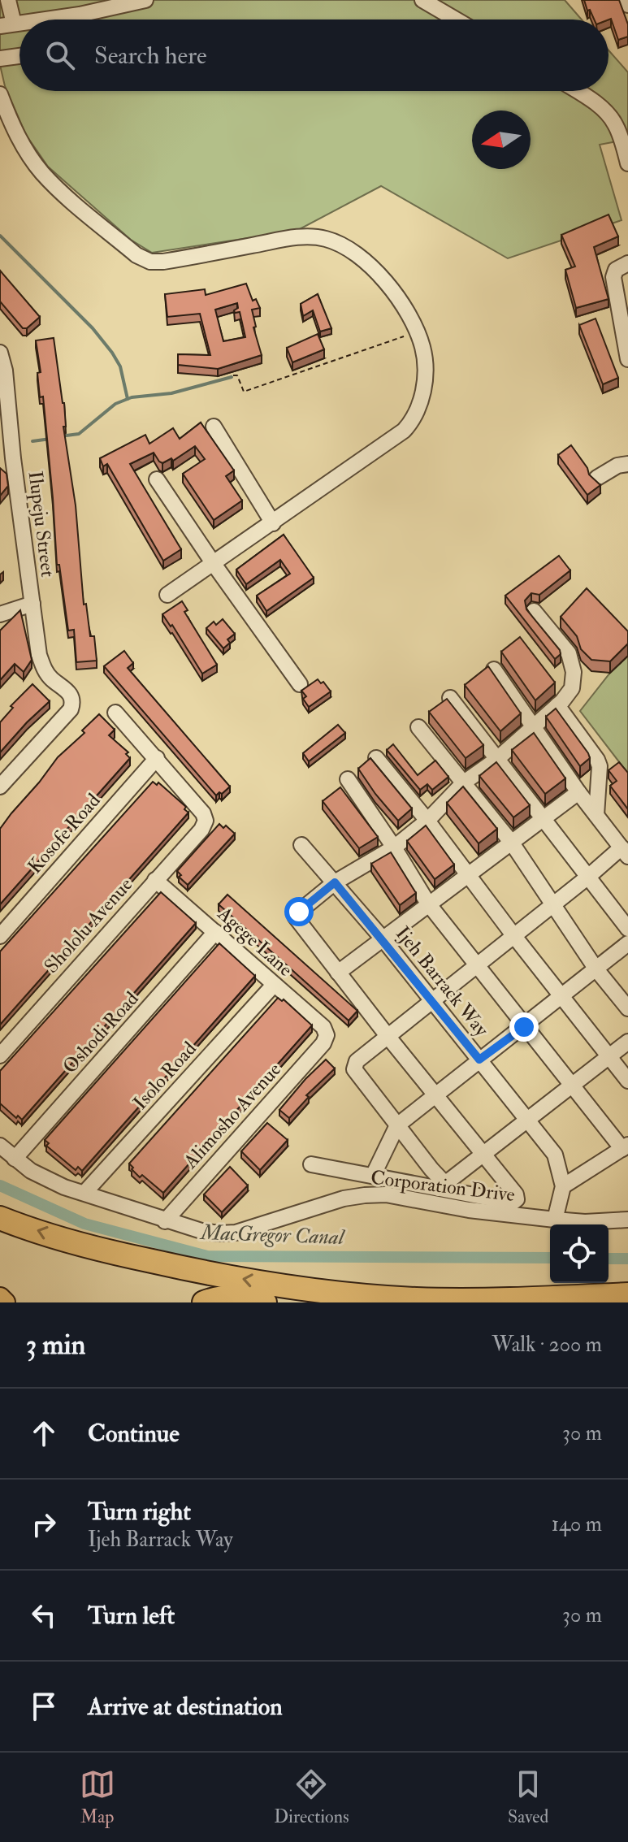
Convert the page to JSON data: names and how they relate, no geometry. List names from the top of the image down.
{
  "streets": {
    "street": [
      "Ilupeju Street",
      "Kosofe Road",
      "Shololu Avenue",
      "Agege Lane",
      "Ijeh Barrack Way",
      "Oshodi Road",
      "Isolo Road",
      "Alimosho Avenue",
      "Corporation Drive"
    ]
  },
  "crossings": [
    ["Kosofe Road", "Shololu Avenue"],
    ["Shololu Avenue", "Agege Lane"],
    ["Agege Lane", "Oshodi Road"],
    ["Agege Lane", "Isolo Road"],
    ["Agege Lane", "Alimosho Avenue"],
    ["Ijeh Barrack Way", "Corporation Drive"],
    ["Oshodi Road", "Corporation Drive"],
    ["Isolo Road", "Corporation Drive"],
    ["Alimosho Avenue", "Corporation Drive"]
  ],
  "water": ["MacGregor Canal"],
  "north": "left",
  "page": {
    "search": "Search here",
    "heading": ["3 min", "Walk · 200 m"],
    "list": [
      ["Continue", "30 m"],
      ["Turn right", "Ijeh Barrack Way", "140 m"],
      ["Turn left", "30 m"],
      "Arrive at destination"
    ],
    "nav": ["Map", "Directions", "Saved"]
  }
}
